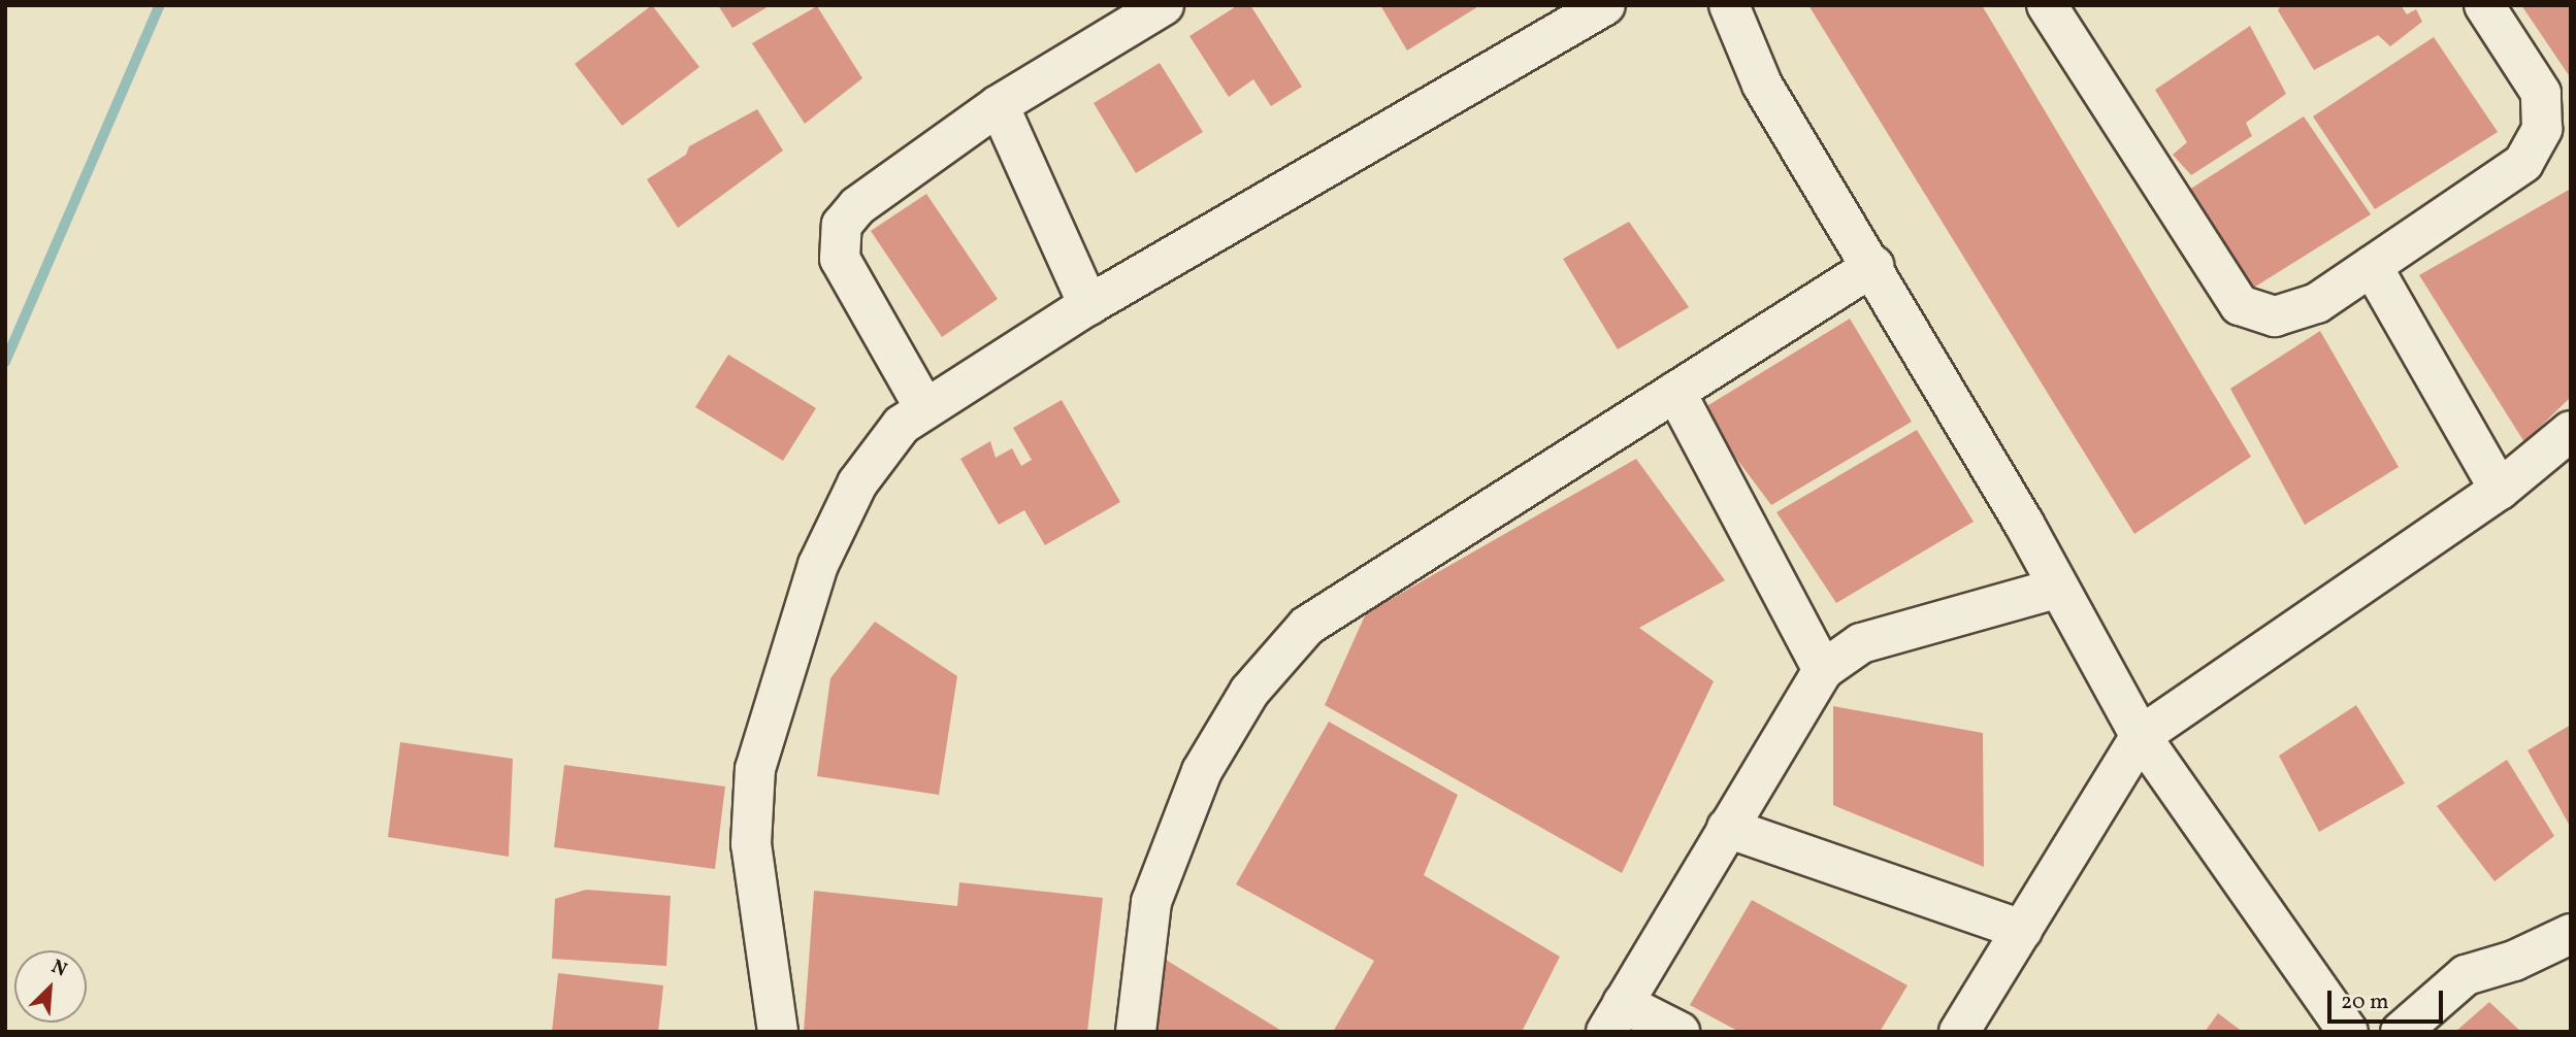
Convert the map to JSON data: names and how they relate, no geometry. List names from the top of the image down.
{
  "scale_bar": "20 m",
  "north": "top right"
}
